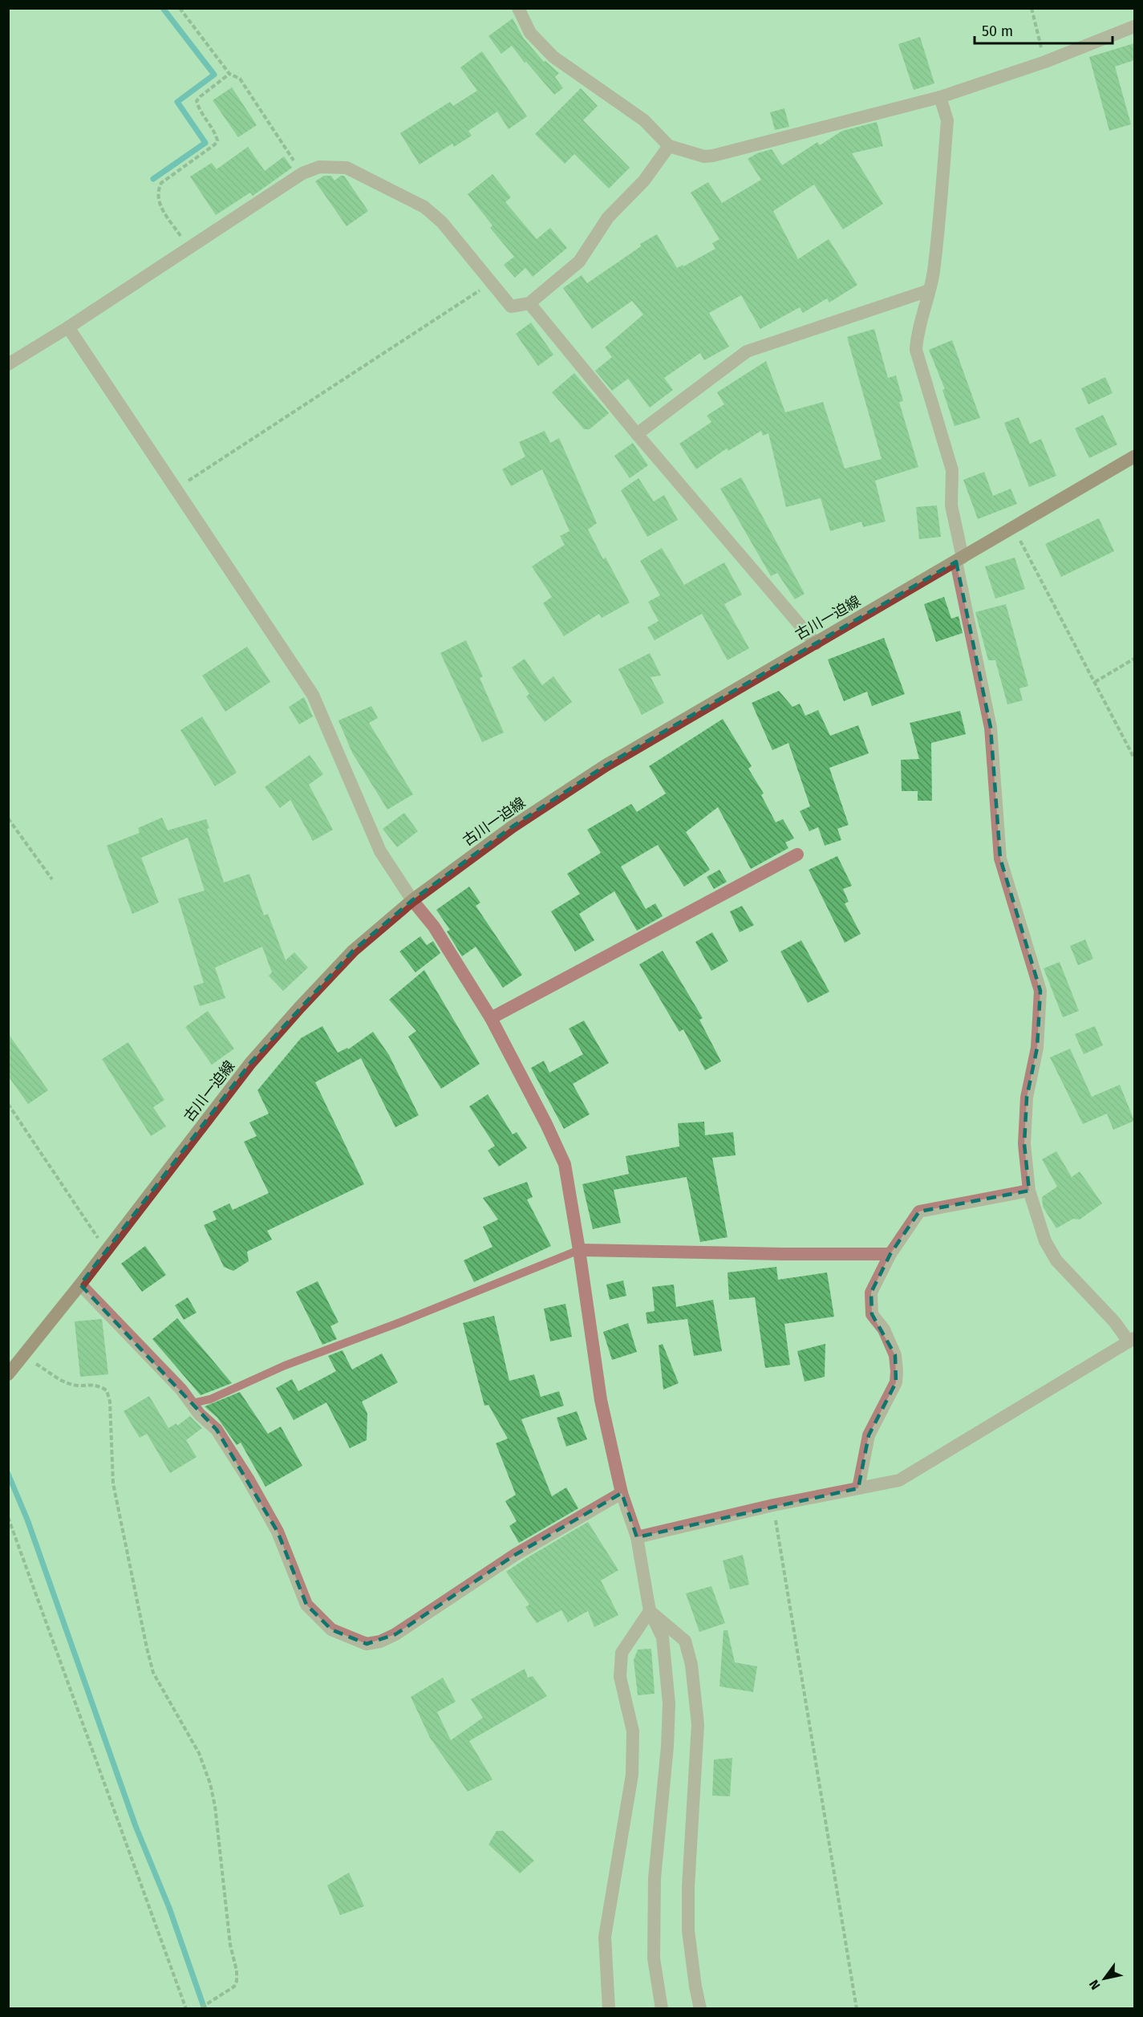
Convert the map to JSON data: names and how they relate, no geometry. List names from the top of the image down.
{
  "streets": {
    "main road": ["古川一迫線"]
  },
  "scale_bar": "50 m",
  "north": "bottom left"
}
